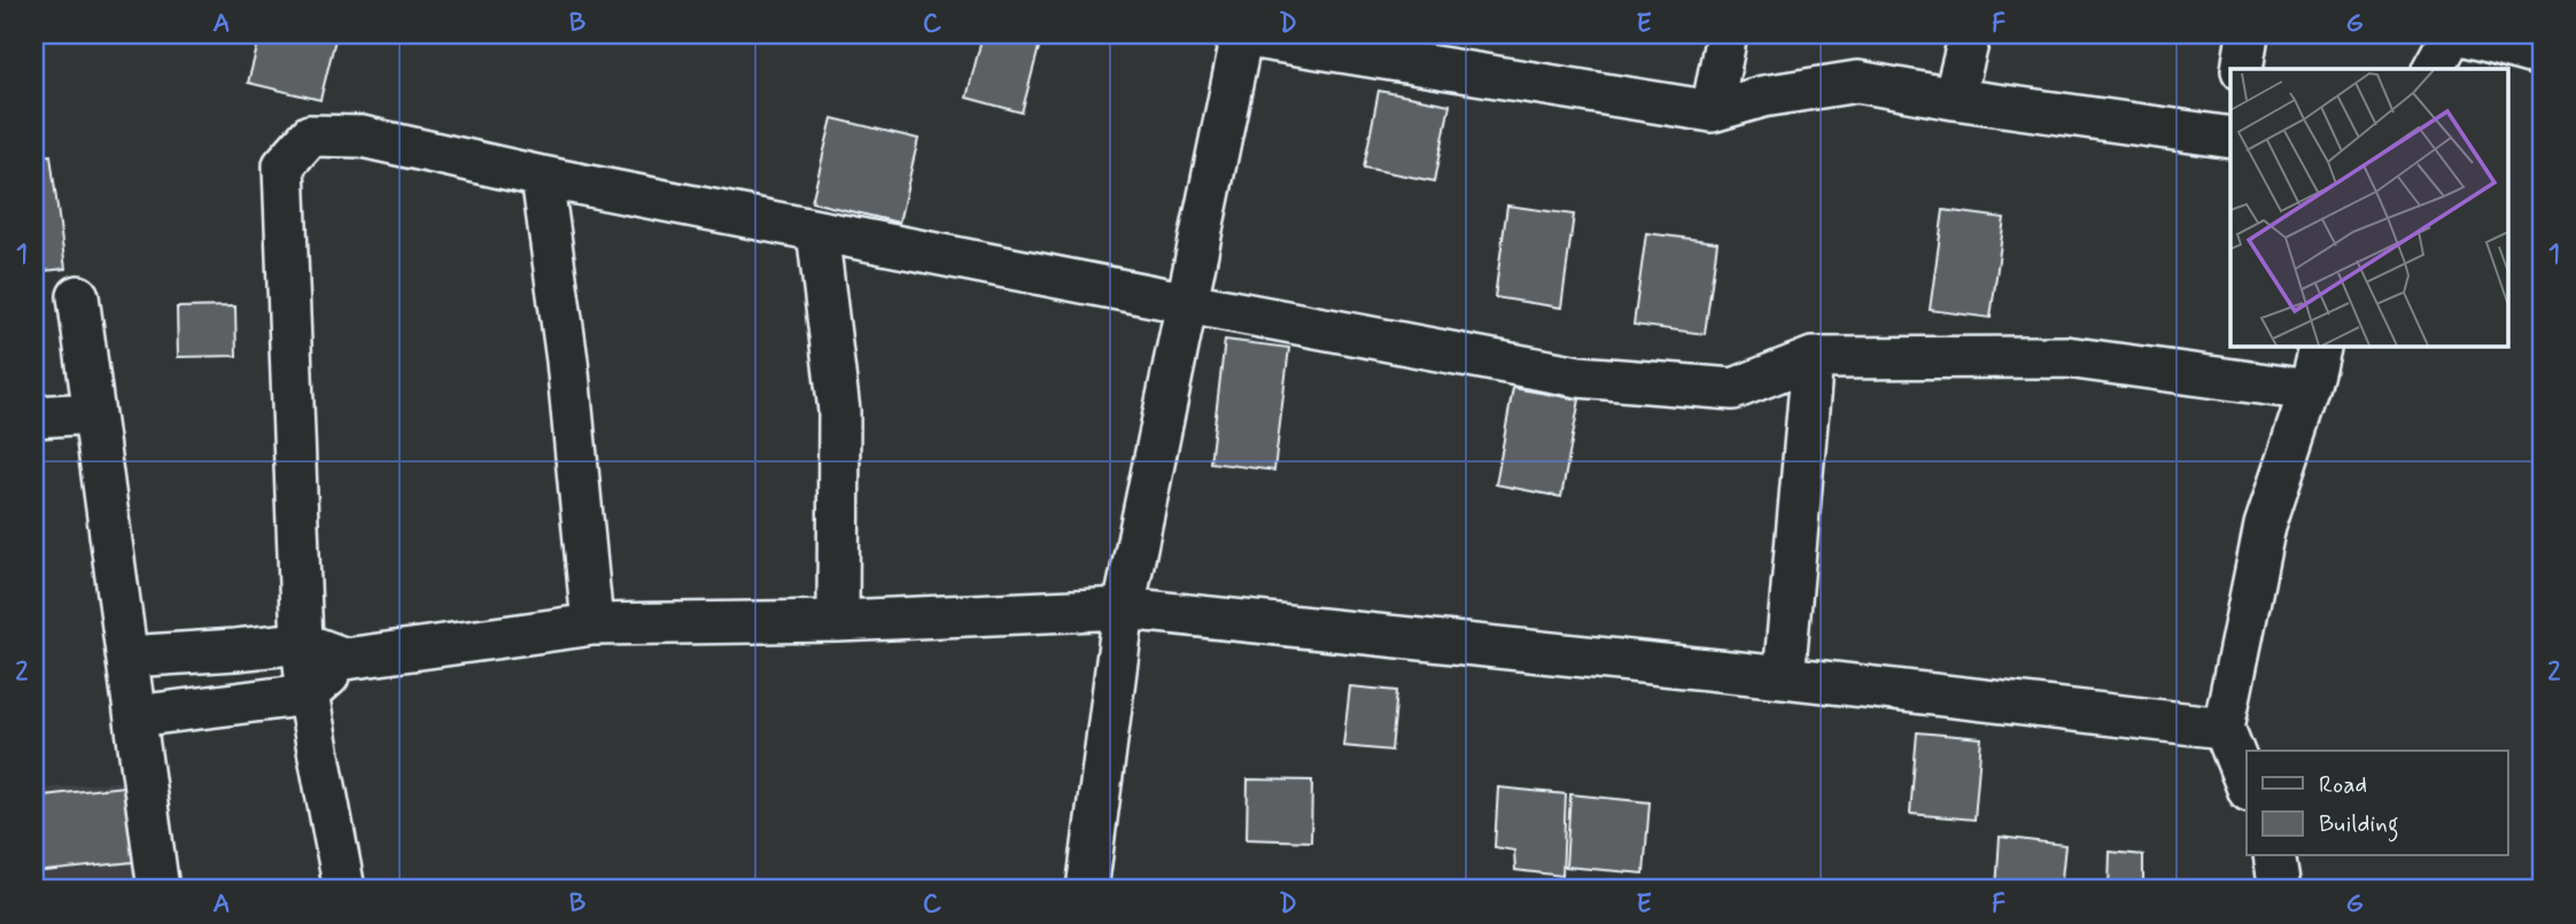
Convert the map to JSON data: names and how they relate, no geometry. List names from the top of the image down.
{
  "legend": ["Road", "Building"],
  "grid": {
    "columns": [
      "A",
      "B",
      "C",
      "D",
      "E",
      "F",
      "G"
    ],
    "rows": ["1", "2"]
  }
}
